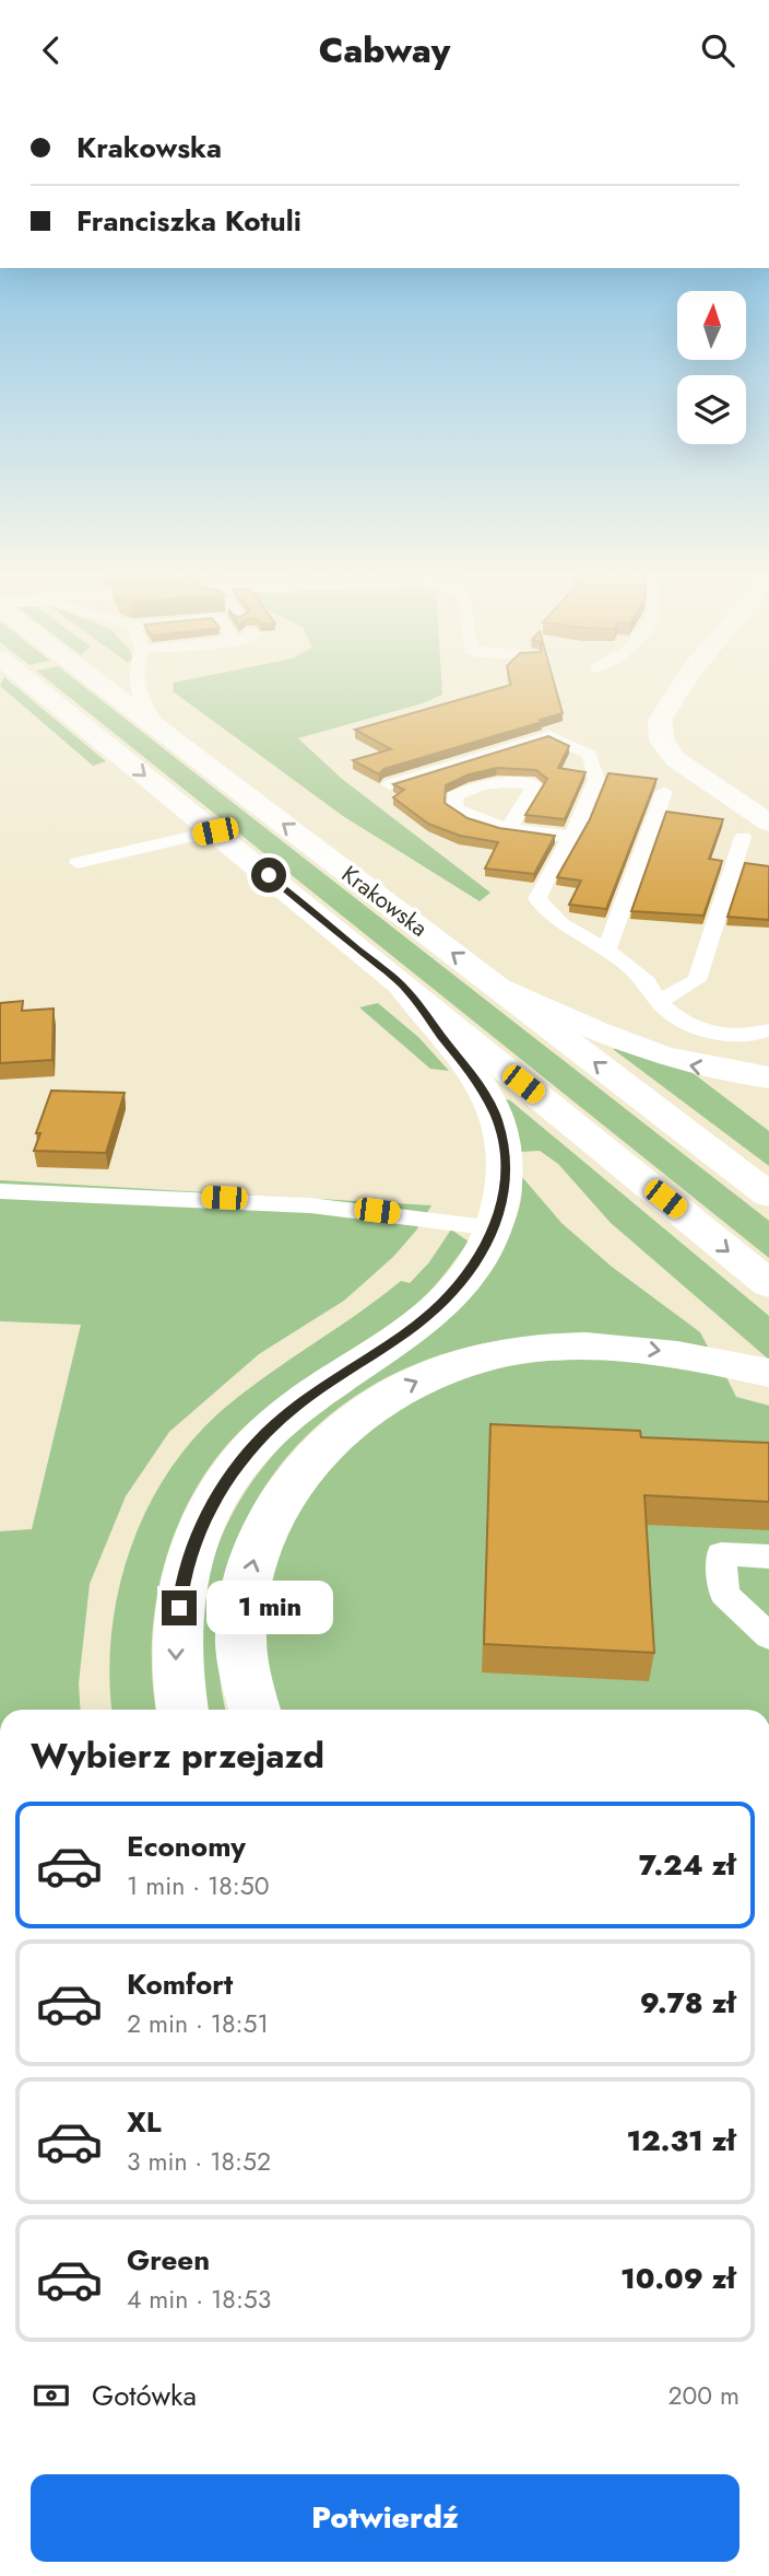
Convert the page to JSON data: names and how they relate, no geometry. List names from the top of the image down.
{
  "streets": {
    "main road": ["Krakowska"]
  },
  "north": "top",
  "page": {
    "header": "Cabway",
    "banner": ["Krakowska", "Franciszka Kotuli"],
    "bubble": "1 min",
    "heading": "Wybierz przejazd",
    "list": [
      {
        "name": "Economy",
        "note": "1 min · 18:50",
        "value": "7.24 zł"
      },
      {
        "name": "Komfort",
        "note": "2 min · 18:51",
        "value": "9.78 zł"
      },
      {
        "name": "XL",
        "note": "3 min · 18:52",
        "value": "12.31 zł"
      },
      {
        "name": "Green",
        "note": "4 min · 18:53",
        "value": "10.09 zł"
      }
    ],
    "pay": ["Gotówka", "200 m"],
    "buttons": "Potwierdź"
  }
}
